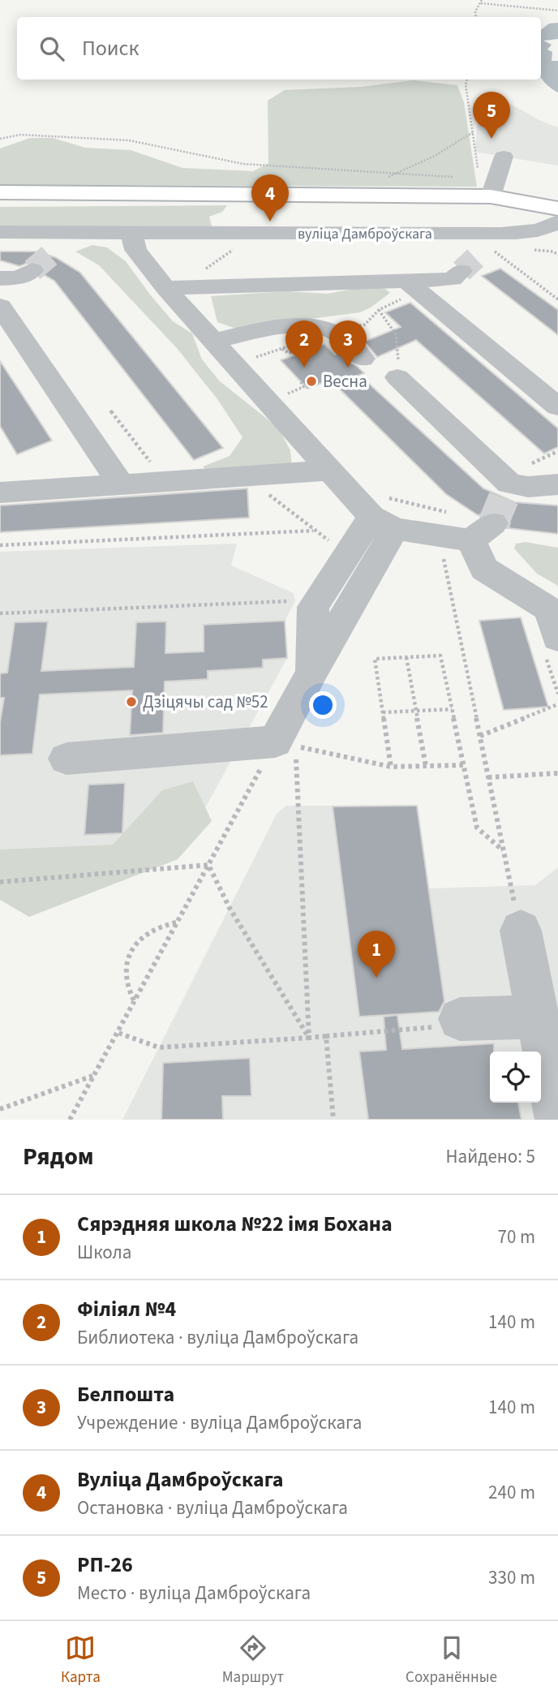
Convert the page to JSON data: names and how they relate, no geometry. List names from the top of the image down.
{
  "streets": {
    "street": ["вуліца Дамброўскага"]
  },
  "places": ["Весна", "Дзіцячы сад №52"],
  "page": {
    "search": "Поиск",
    "pins": [
      "5",
      "4",
      "2",
      "3",
      "1"
    ],
    "heading": ["Рядом", "Найдено: 5"],
    "list": [
      {
        "mark": "1",
        "name": "Сярэдняя школа №22 імя Бохана",
        "note": "Школа",
        "value": "70 m"
      },
      {
        "mark": "2",
        "name": "Філіял №4",
        "note": "Библиотека · вуліца Дамброўскага",
        "value": "140 m"
      },
      {
        "mark": "3",
        "name": "Белпошта",
        "note": "Учреждение · вуліца Дамброўскага",
        "value": "140 m"
      },
      {
        "mark": "4",
        "name": "Вуліца Дамброўскага",
        "note": "Остановка · вуліца Дамброўскага",
        "value": "240 m"
      },
      {
        "mark": "5",
        "name": "РП-26",
        "note": "Место · вуліца Дамброўскага",
        "value": "330 m"
      }
    ],
    "nav": ["Карта", "Маршрут", "Сохранённые"]
  }
}
